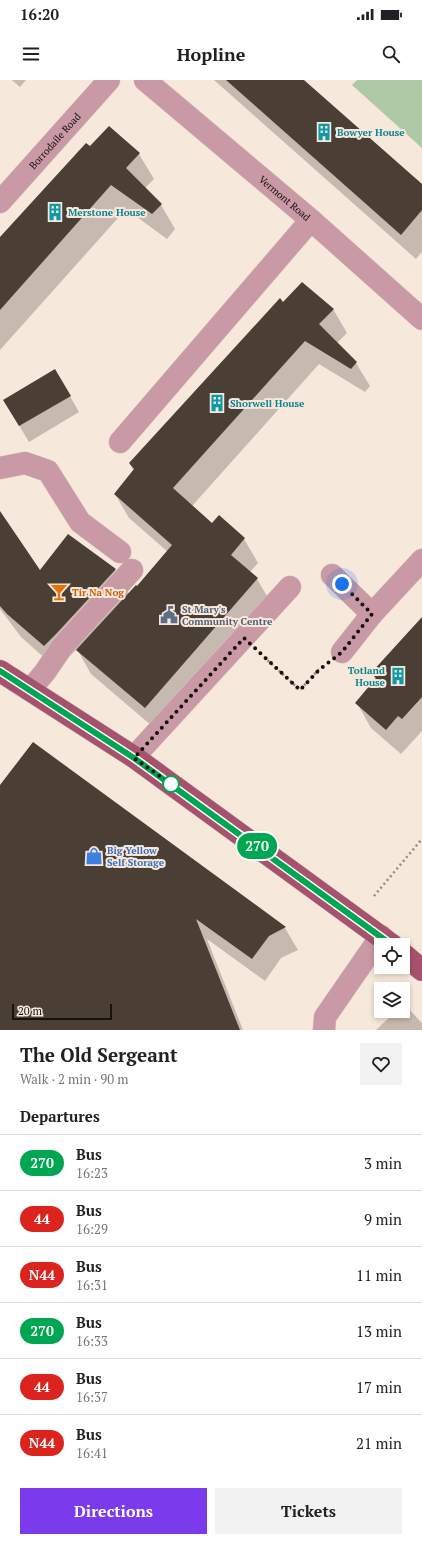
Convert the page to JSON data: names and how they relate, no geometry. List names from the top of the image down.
{
  "streets": {
    "street": ["Borrodaile Road", "Vermont Road"]
  },
  "places": {
    "building": [
      "Bowyer House",
      "Merstone House",
      "Shorwell House",
      "Totland House"
    ],
    "bar": ["Tir Na Nog"],
    "public building": ["St Mary's Community Centre"],
    "shop": ["Big Yellow Self Storage"]
  },
  "lines": ["bus line 270"],
  "scale_bar": "20 m",
  "page": {
    "status": "16:20",
    "header": "Hopline",
    "on_map": "270",
    "scale": "20 m",
    "heading": [
      ["The Old Sergeant", "Walk · 2 min · 90 m"],
      "Departures"
    ],
    "list": [
      {
        "mark": "270",
        "name": "Bus",
        "note": "16:23",
        "value": "3 min"
      },
      {
        "mark": "44",
        "name": "Bus",
        "note": "16:29",
        "value": "9 min"
      },
      {
        "mark": "N44",
        "name": "Bus",
        "note": "16:31",
        "value": "11 min"
      },
      {
        "mark": "270",
        "name": "Bus",
        "note": "16:33",
        "value": "13 min"
      },
      {
        "mark": "44",
        "name": "Bus",
        "note": "16:37",
        "value": "17 min"
      },
      {
        "mark": "N44",
        "name": "Bus",
        "note": "16:41",
        "value": "21 min"
      }
    ],
    "buttons": ["Directions", "Tickets"]
  }
}
